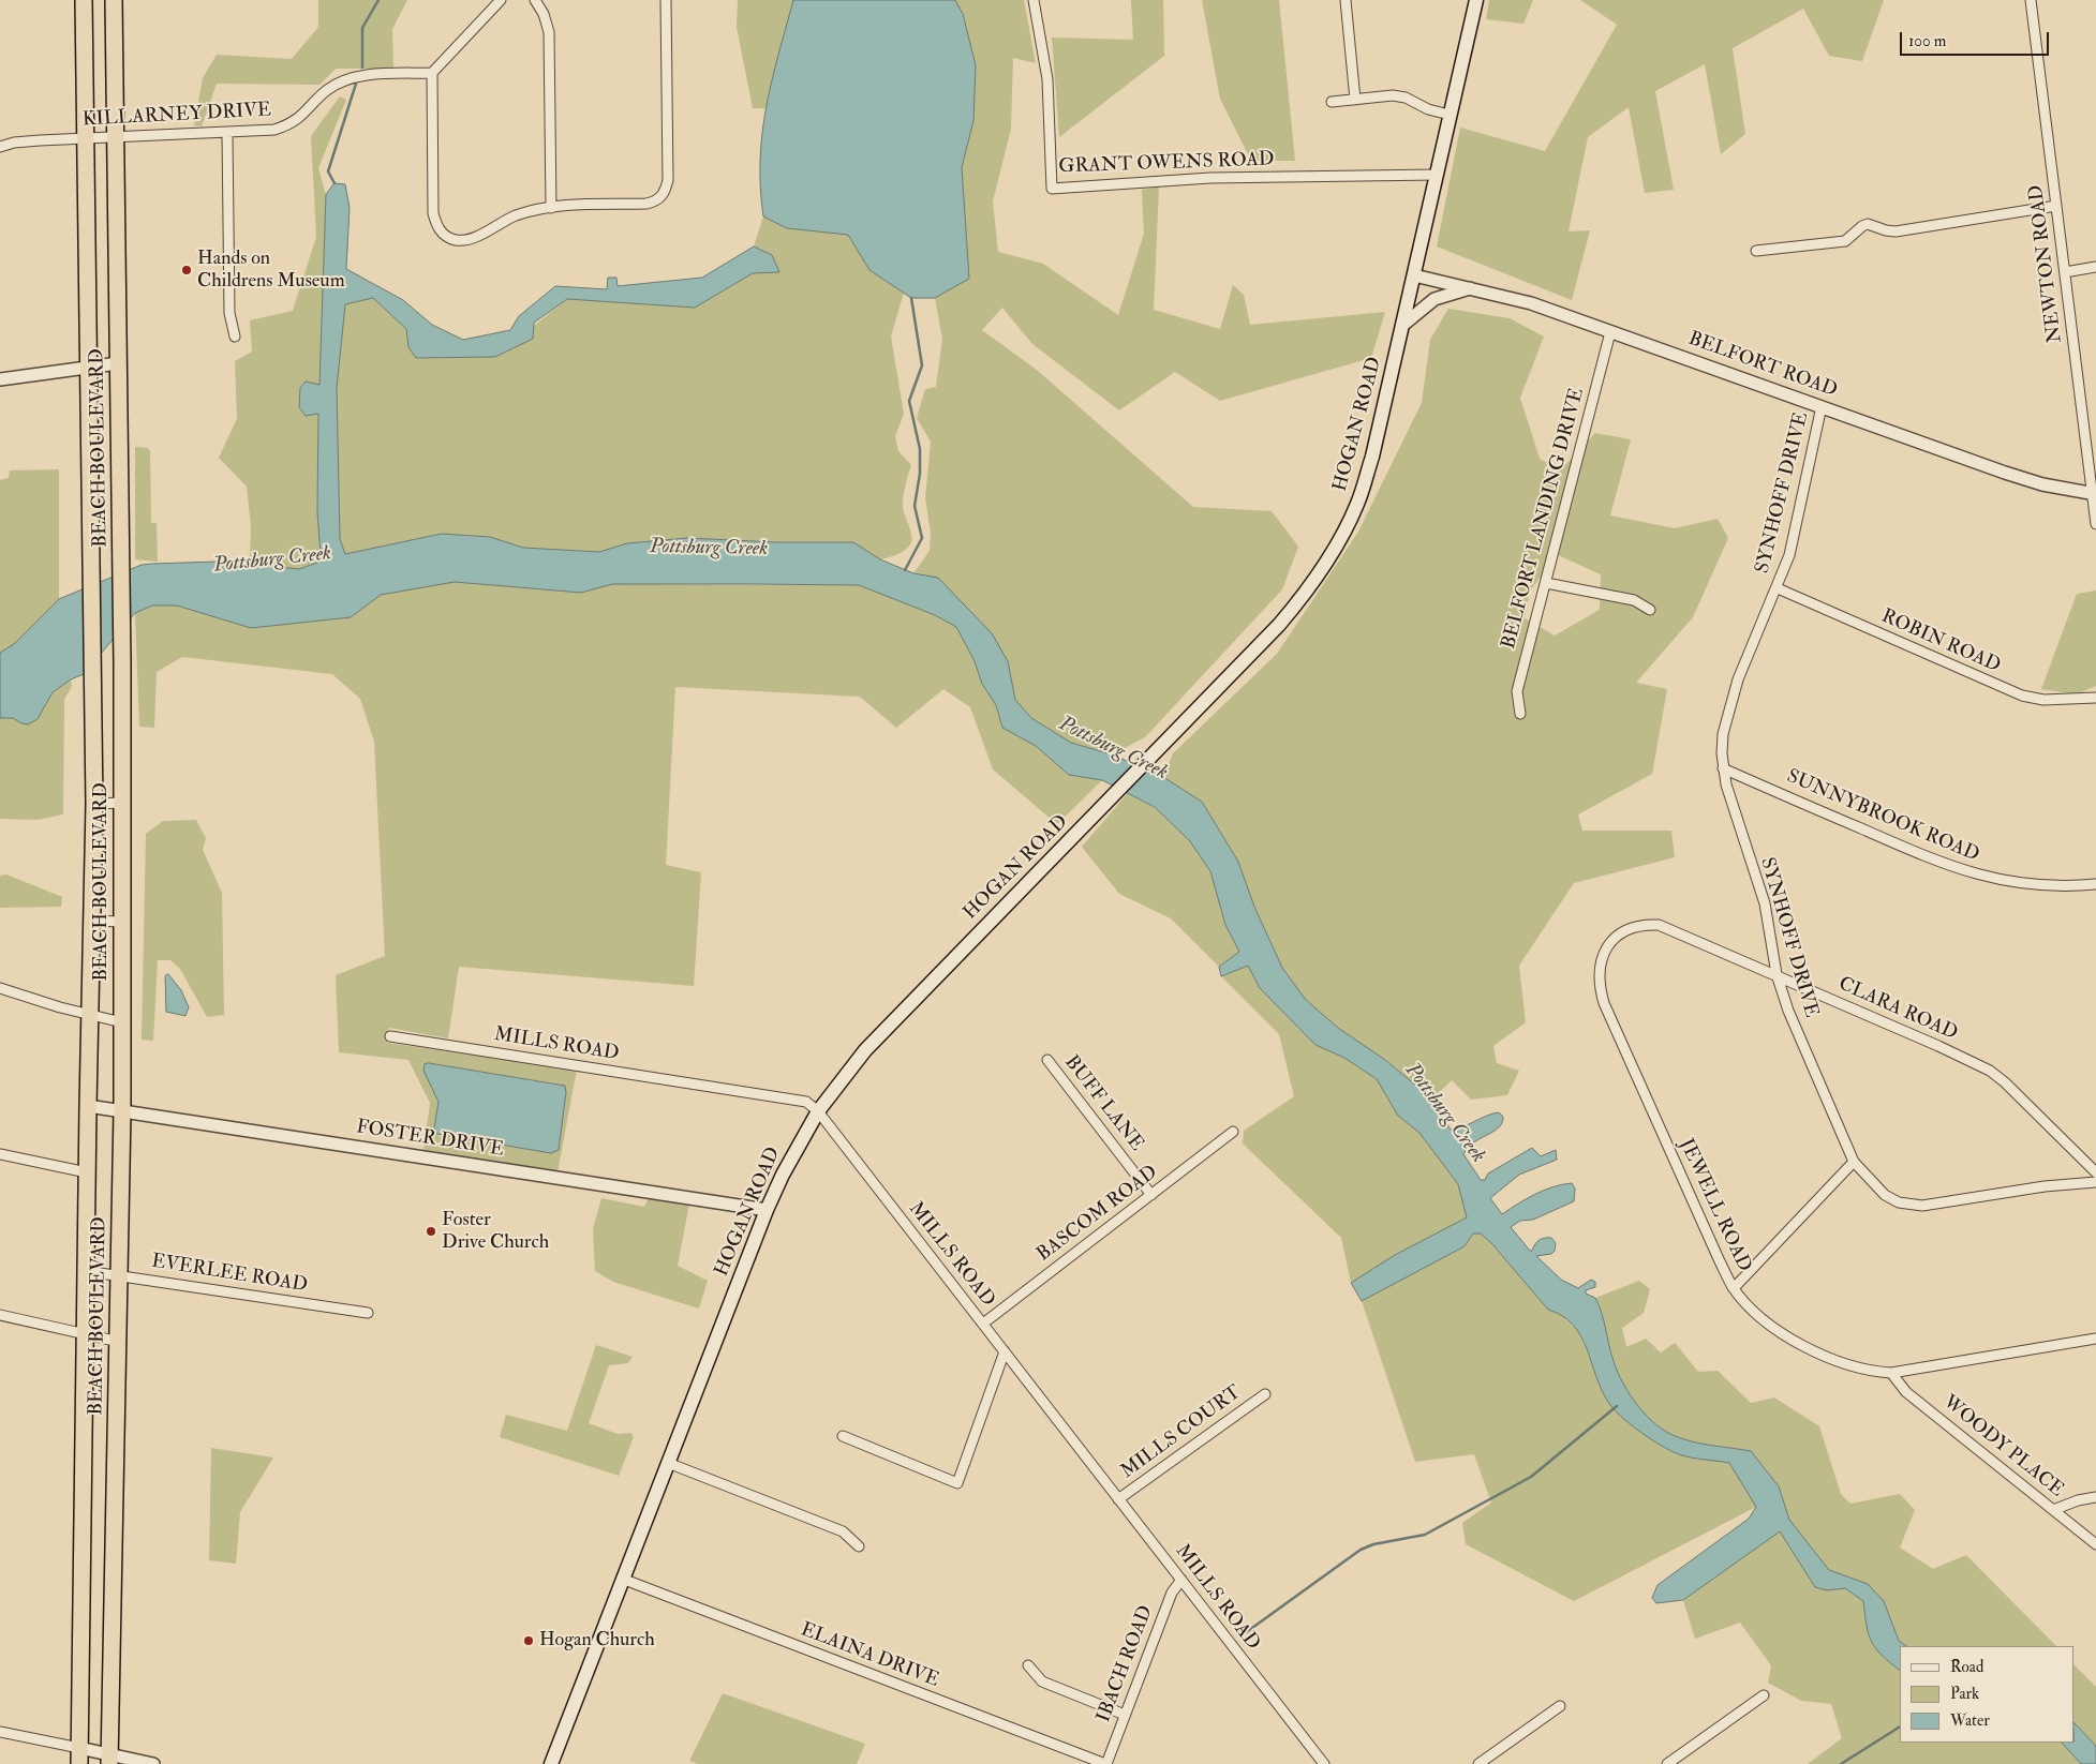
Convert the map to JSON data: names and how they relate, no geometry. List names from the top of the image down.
{
  "streets": {
    "highway": ["BEACH BOULEVARD"],
    "main road": ["HOGAN ROAD"],
    "street": [
      "KILLARNEY DRIVE",
      "GRANT OWENS ROAD",
      "NEWTON ROAD",
      "BELFORT ROAD",
      "SYNHOFF DRIVE",
      "BELFORT LANDING DRIVE",
      "ROBIN ROAD",
      "SUNNYBROOK ROAD",
      "CLARA ROAD",
      "MILLS ROAD",
      "BUFF LANE",
      "FOSTER DRIVE",
      "JEWELL ROAD",
      "BASCOM ROAD",
      "EVERLEE ROAD",
      "MILLS COURT",
      "WOODY PLACE",
      "ELAINA DRIVE",
      "IBACH ROAD"
    ]
  },
  "crossings": [
    ["KILLARNEY DRIVE", "BEACH BOULEVARD"],
    ["GRANT OWENS ROAD", "HOGAN ROAD"],
    ["NEWTON ROAD", "BELFORT ROAD"],
    ["BELFORT ROAD", "HOGAN ROAD"],
    ["BELFORT ROAD", "SYNHOFF DRIVE"],
    ["BELFORT ROAD", "BELFORT LANDING DRIVE"],
    ["HOGAN ROAD", "MILLS ROAD"],
    ["HOGAN ROAD", "FOSTER DRIVE"],
    ["HOGAN ROAD", "ELAINA DRIVE"],
    ["BEACH BOULEVARD", "FOSTER DRIVE"],
    ["BEACH BOULEVARD", "EVERLEE ROAD"],
    ["SYNHOFF DRIVE", "ROBIN ROAD"],
    ["SYNHOFF DRIVE", "SUNNYBROOK ROAD"],
    ["SYNHOFF DRIVE", "CLARA ROAD"],
    ["CLARA ROAD", "JEWELL ROAD"],
    ["MILLS ROAD", "BASCOM ROAD"],
    ["MILLS ROAD", "MILLS COURT"],
    ["MILLS ROAD", "IBACH ROAD"],
    ["BUFF LANE", "BASCOM ROAD"],
    ["JEWELL ROAD", "WOODY PLACE"],
    ["ELAINA DRIVE", "IBACH ROAD"]
  ],
  "water": ["Pottsburg Creek"],
  "places": ["Hands on Childrens Museum", "Foster Drive Church", "Hogan Church"],
  "legend": ["Road", "Park", "Water"],
  "scale_bar": "100 m"
}
